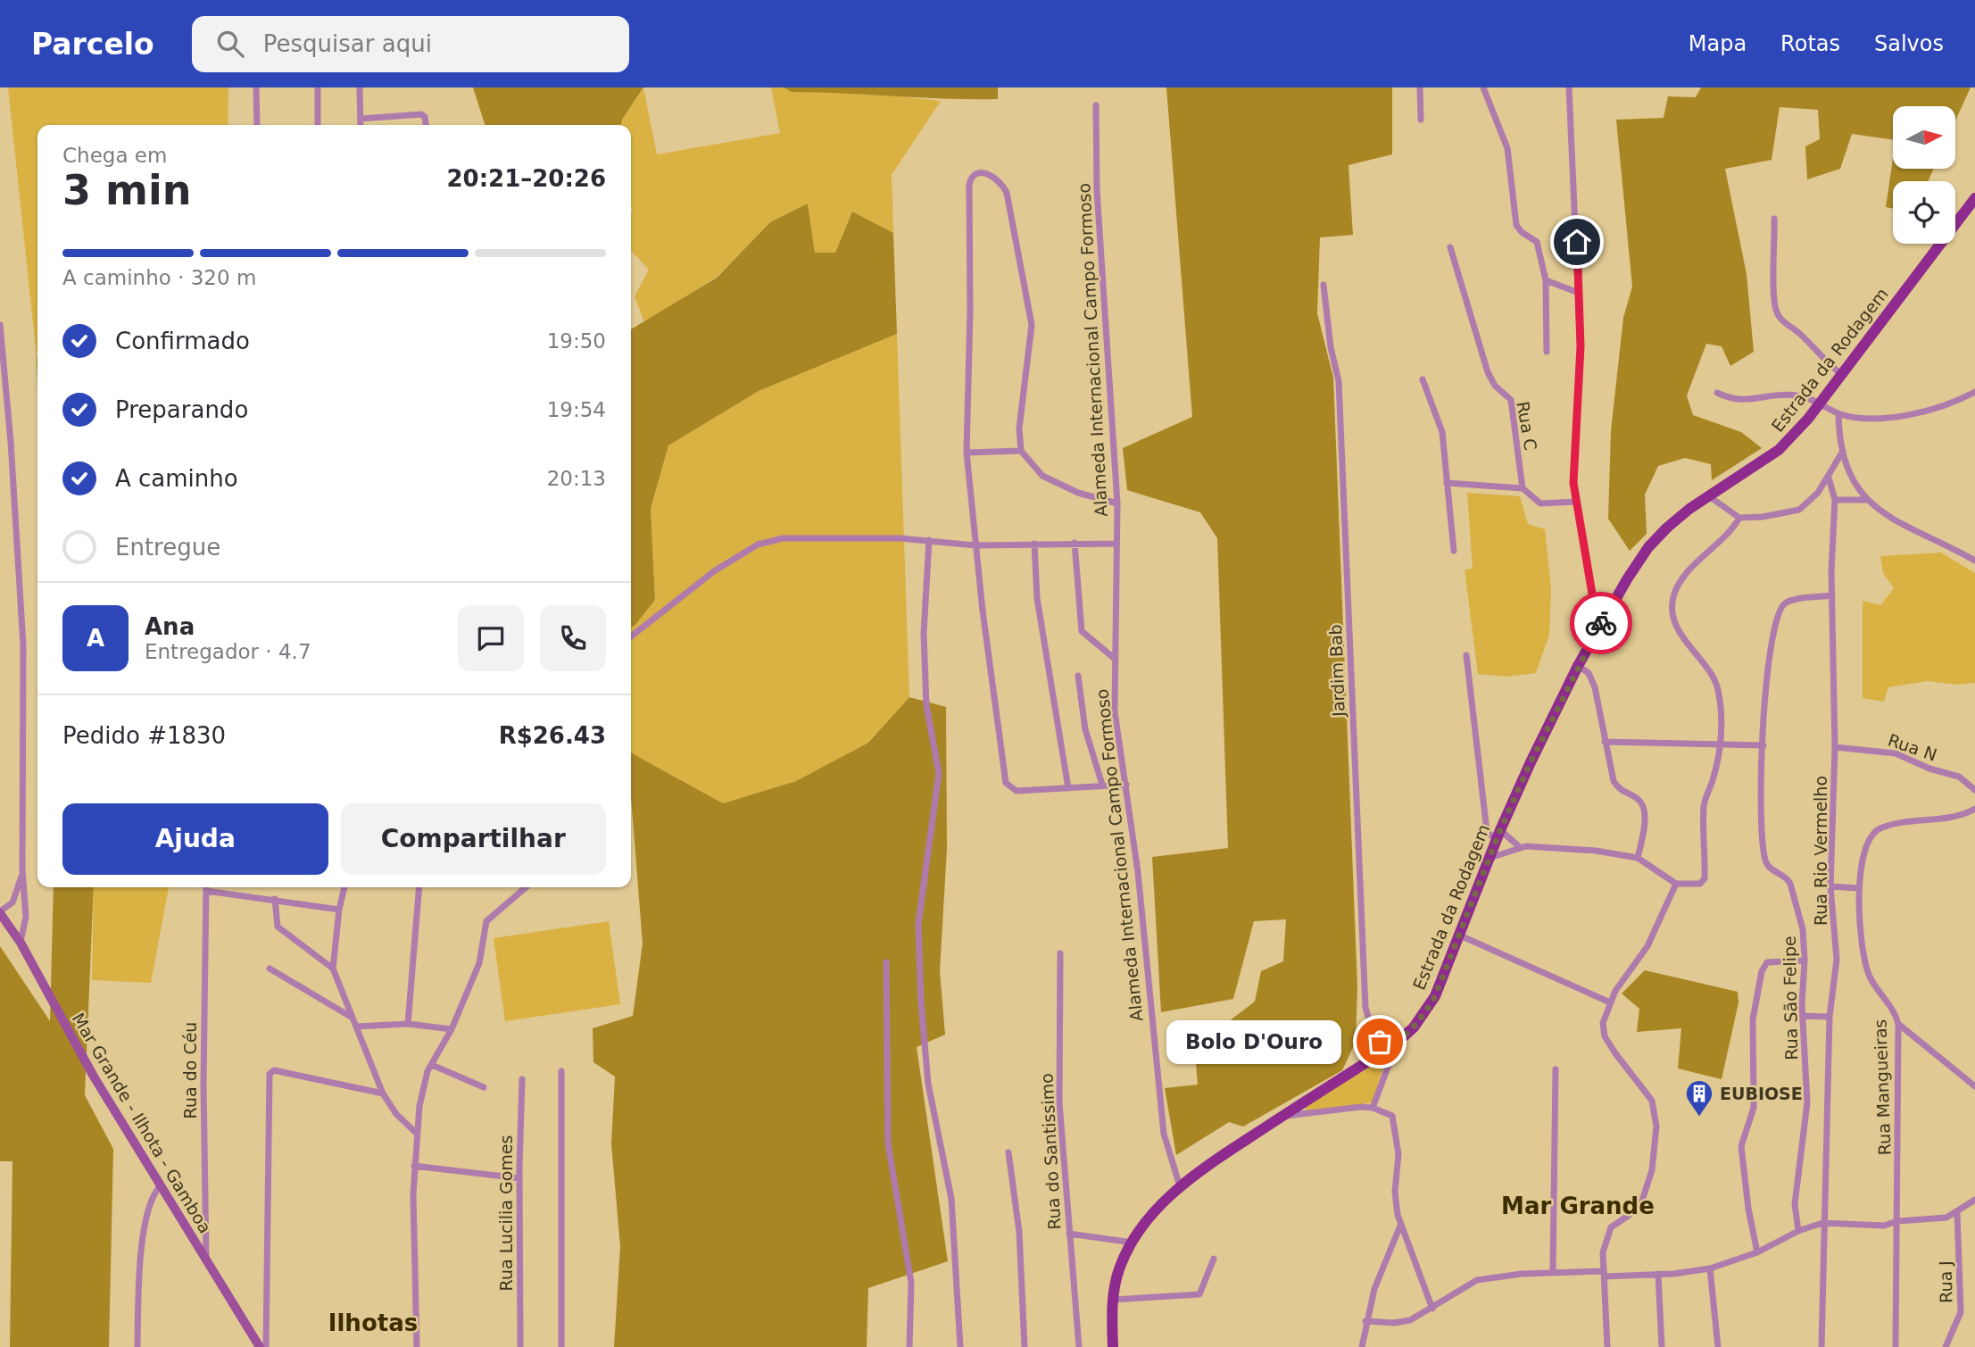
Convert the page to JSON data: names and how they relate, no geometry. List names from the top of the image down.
{
  "streets": {
    "main road": ["Estrada da Rodagem"],
    "street": [
      "Alameda Internacional Campo Formoso",
      "Rua C",
      "Jardim Bab",
      "Rua N",
      "Rua Rio Vermelho",
      "Rua São Felipe",
      "Rua do Céu",
      "Rua Mangueiras",
      "Mar Grande - Ilhota - Gamboa",
      "Rua do Santissimo",
      "Rua Lucilia Gomes",
      "Rua J"
    ]
  },
  "crossings": [
    ["Alameda Internacional Campo Formoso", "Estrada da Rodagem"],
    ["Estrada da Rodagem", "Jardim Bab"],
    ["Rua N", "Rua Rio Vermelho"],
    ["Rua Rio Vermelho", "Rua São Felipe"],
    ["Rua do Céu", "Mar Grande - Ilhota - Gamboa"]
  ],
  "districts": ["Mar Grande", "Ilhotas"],
  "places": {
    "other": ["Bolo D'Ouro"],
    "building": ["EUBIOSE"]
  },
  "north": "right",
  "page": {
    "header": "Parcelo",
    "search": "Pesquisar aqui",
    "nav": ["Mapa", "Rotas", "Salvos"],
    "heading": ["3 min", "Chega em", "20:21–20:26"],
    "panel": [
      "Ana",
      "Entregador · 4.7",
      "Pedido #1830",
      "R$26.43"
    ],
    "bar": "A caminho · 320 m",
    "list": [
      ["Confirmado", "19:50"],
      ["Preparando", "19:54"],
      ["A caminho", "20:13"],
      "Entregue"
    ],
    "round": "A",
    "buttons": ["Ajuda", "Compartilhar"],
    "bubble": "Bolo D'Ouro"
  }
}
